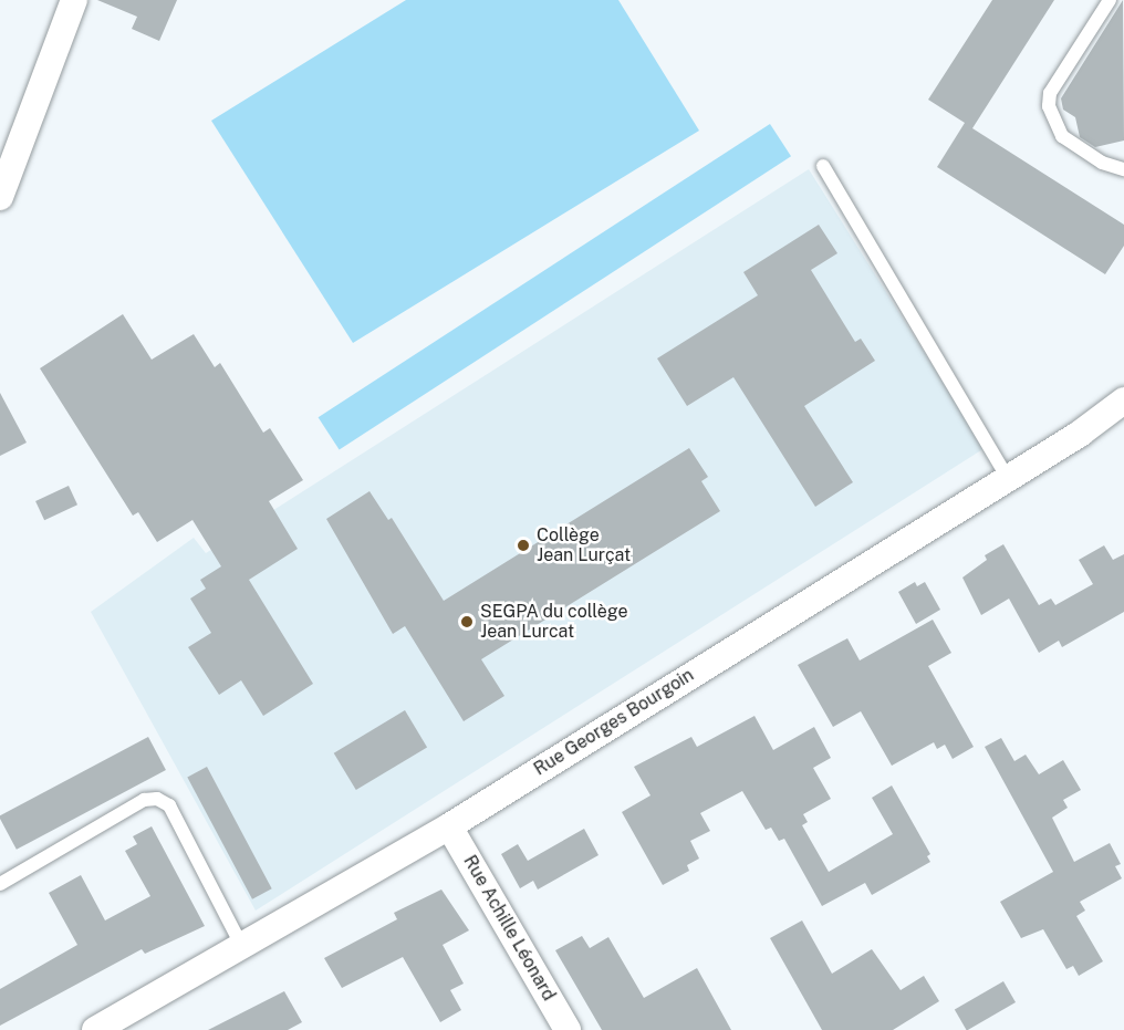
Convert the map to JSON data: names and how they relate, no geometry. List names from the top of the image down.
{
  "streets": {
    "street": ["Rue Georges Bourgoin", "Rue Achille Léonard"]
  },
  "crossings": [
    ["Rue Georges Bourgoin", "Rue Achille Léonard"]
  ],
  "places": ["Collège Jean Lurçat", "SEGPA du collège Jean Lurcat"]
}
